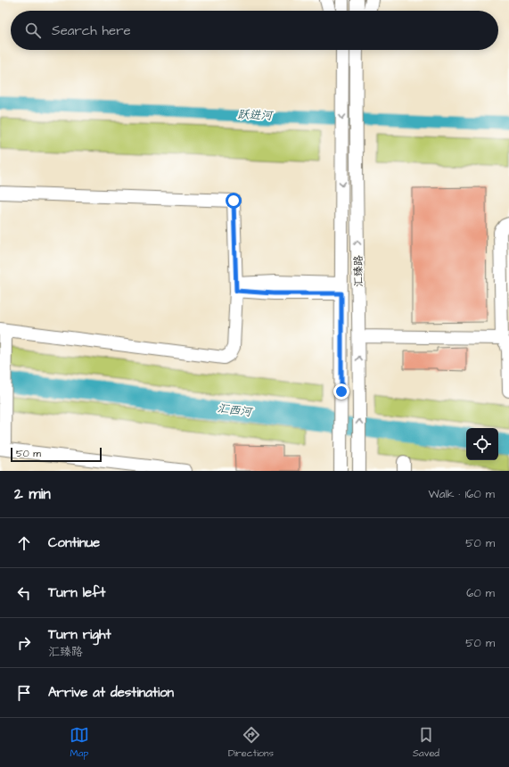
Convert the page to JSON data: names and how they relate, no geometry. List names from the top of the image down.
{
  "streets": {
    "street": ["汇臻路"]
  },
  "water": ["跃进河", "汇西河"],
  "scale_bar": "50 m",
  "page": {
    "search": "Search here",
    "scale": "50 m",
    "heading": ["2 min", "Walk · 160 m"],
    "list": [
      ["Continue", "50 m"],
      ["Turn left", "60 m"],
      ["Turn right", "汇臻路", "50 m"],
      "Arrive at destination"
    ],
    "nav": ["Map", "Directions", "Saved"]
  }
}
